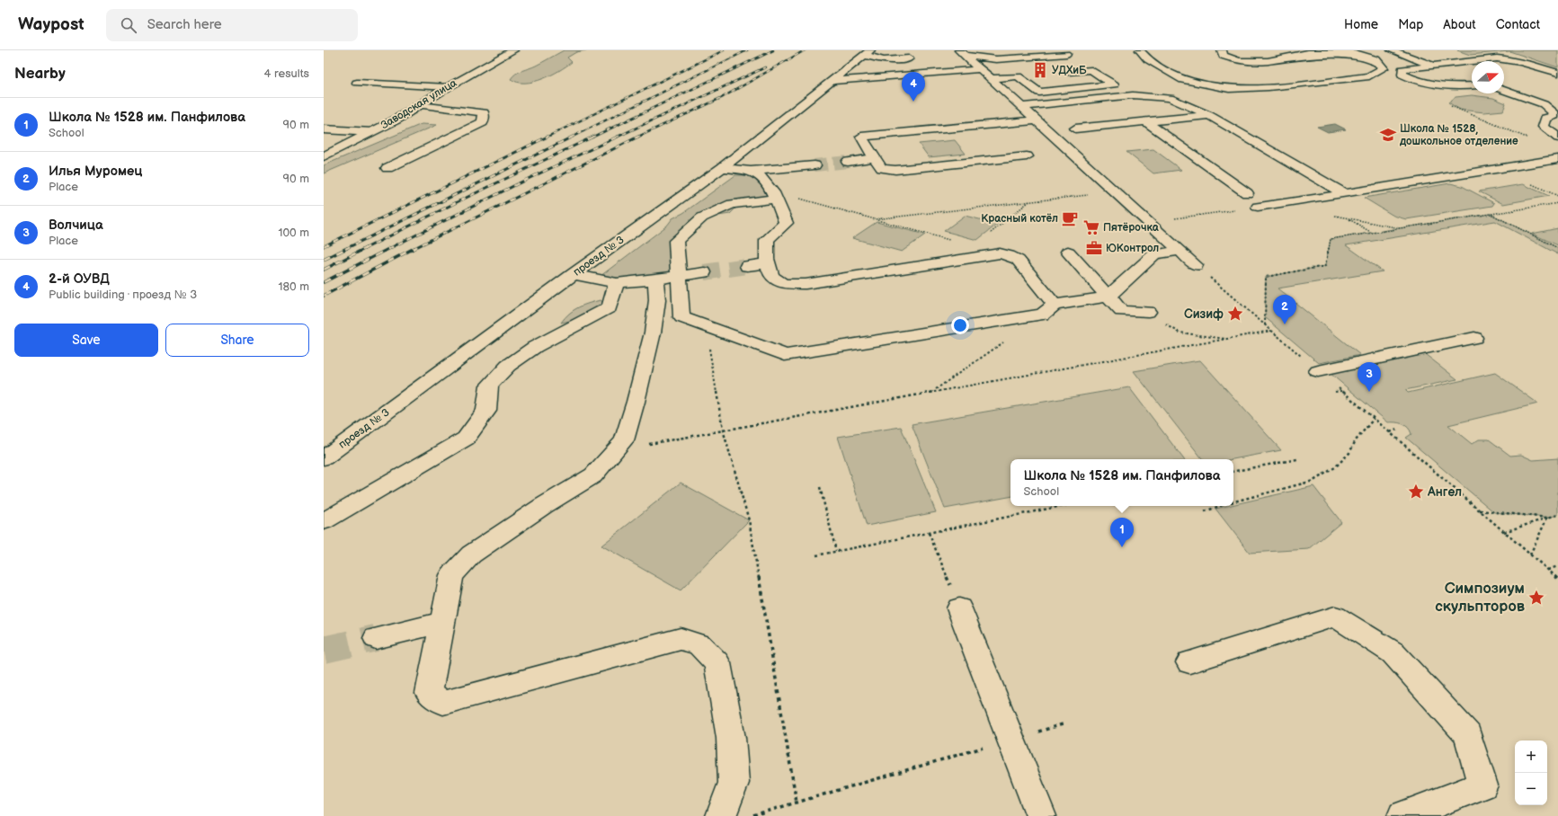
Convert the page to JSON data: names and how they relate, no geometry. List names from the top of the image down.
{
  "streets": {
    "street": ["Заводская улица", "проезд № 3"]
  },
  "places": {
    "building": ["УДХиБ"],
    "school or university": ["Школа № 1528, дошкольное отделение"],
    "cafe": ["Красный котёл"],
    "supermarket": ["Пятёрочка"],
    "office": ["ЮКонтрол"],
    "place": ["Сизиф", "Ангел", "Симпозиум скульпторов"]
  },
  "north": "right",
  "page": {
    "header": "Waypost",
    "search": "Search here",
    "nav": [
      "Home",
      "Map",
      "About",
      "Contact"
    ],
    "heading": ["Nearby", "4 results"],
    "pins": [
      "4",
      "2",
      "3",
      "1"
    ],
    "list": [
      {
        "mark": "1",
        "name": "Школа № 1528 им. Панфилова",
        "note": "School",
        "value": "90 m"
      },
      {
        "mark": "2",
        "name": "Илья Муромец",
        "note": "Place",
        "value": "90 m"
      },
      {
        "mark": "3",
        "name": "Волчица",
        "note": "Place",
        "value": "100 m"
      },
      {
        "mark": "4",
        "name": "2-й ОУВД",
        "note": "Public building · проезд № 3",
        "value": "180 m"
      }
    ],
    "buttons": ["Save", "Share"],
    "popup": ["Школа № 1528 им. Панфилова", "School"],
    "map_buttons": ["+", "−"]
  }
}
